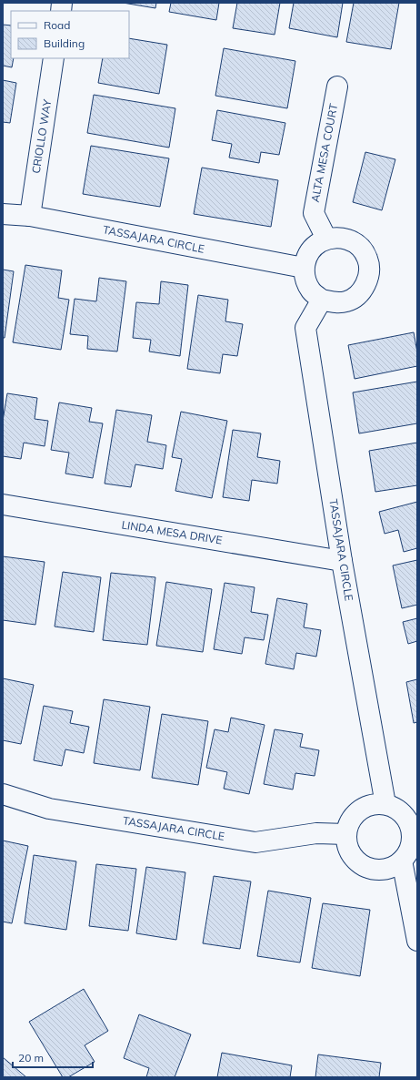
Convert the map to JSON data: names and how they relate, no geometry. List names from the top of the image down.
{
  "streets": {
    "street": [
      "CRIOLLO WAY",
      "ALTA MESA COURT",
      "TASSAJARA CIRCLE",
      "LINDA MESA DRIVE"
    ]
  },
  "crossings": [
    ["CRIOLLO WAY", "TASSAJARA CIRCLE"],
    ["ALTA MESA COURT", "TASSAJARA CIRCLE"],
    ["TASSAJARA CIRCLE", "LINDA MESA DRIVE"]
  ],
  "legend": ["Road", "Building"],
  "scale_bar": "20 m"
}
